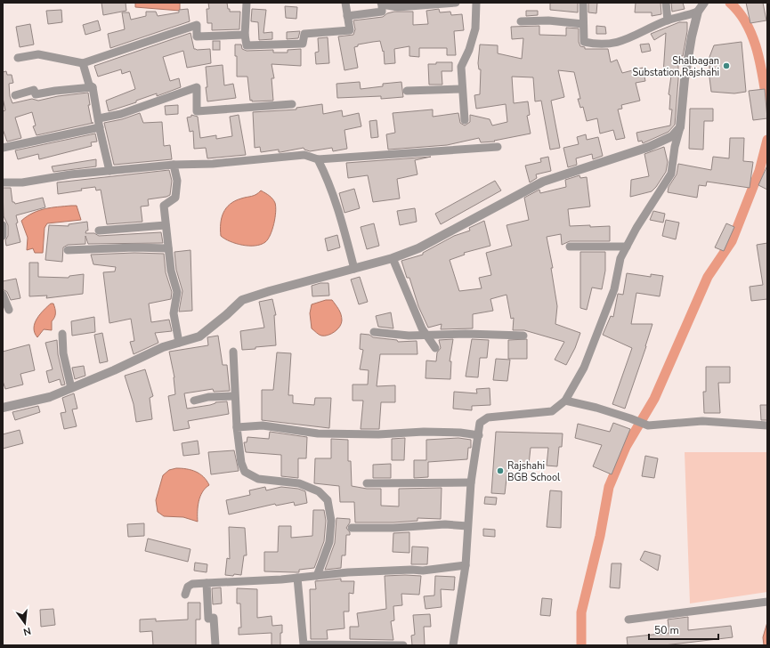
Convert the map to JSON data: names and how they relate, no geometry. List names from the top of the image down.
{
  "places": ["Shalbagan Substation,Rajshahi", "Rajshahi BGB School"],
  "scale_bar": "50 m",
  "north": "bottom"
}
